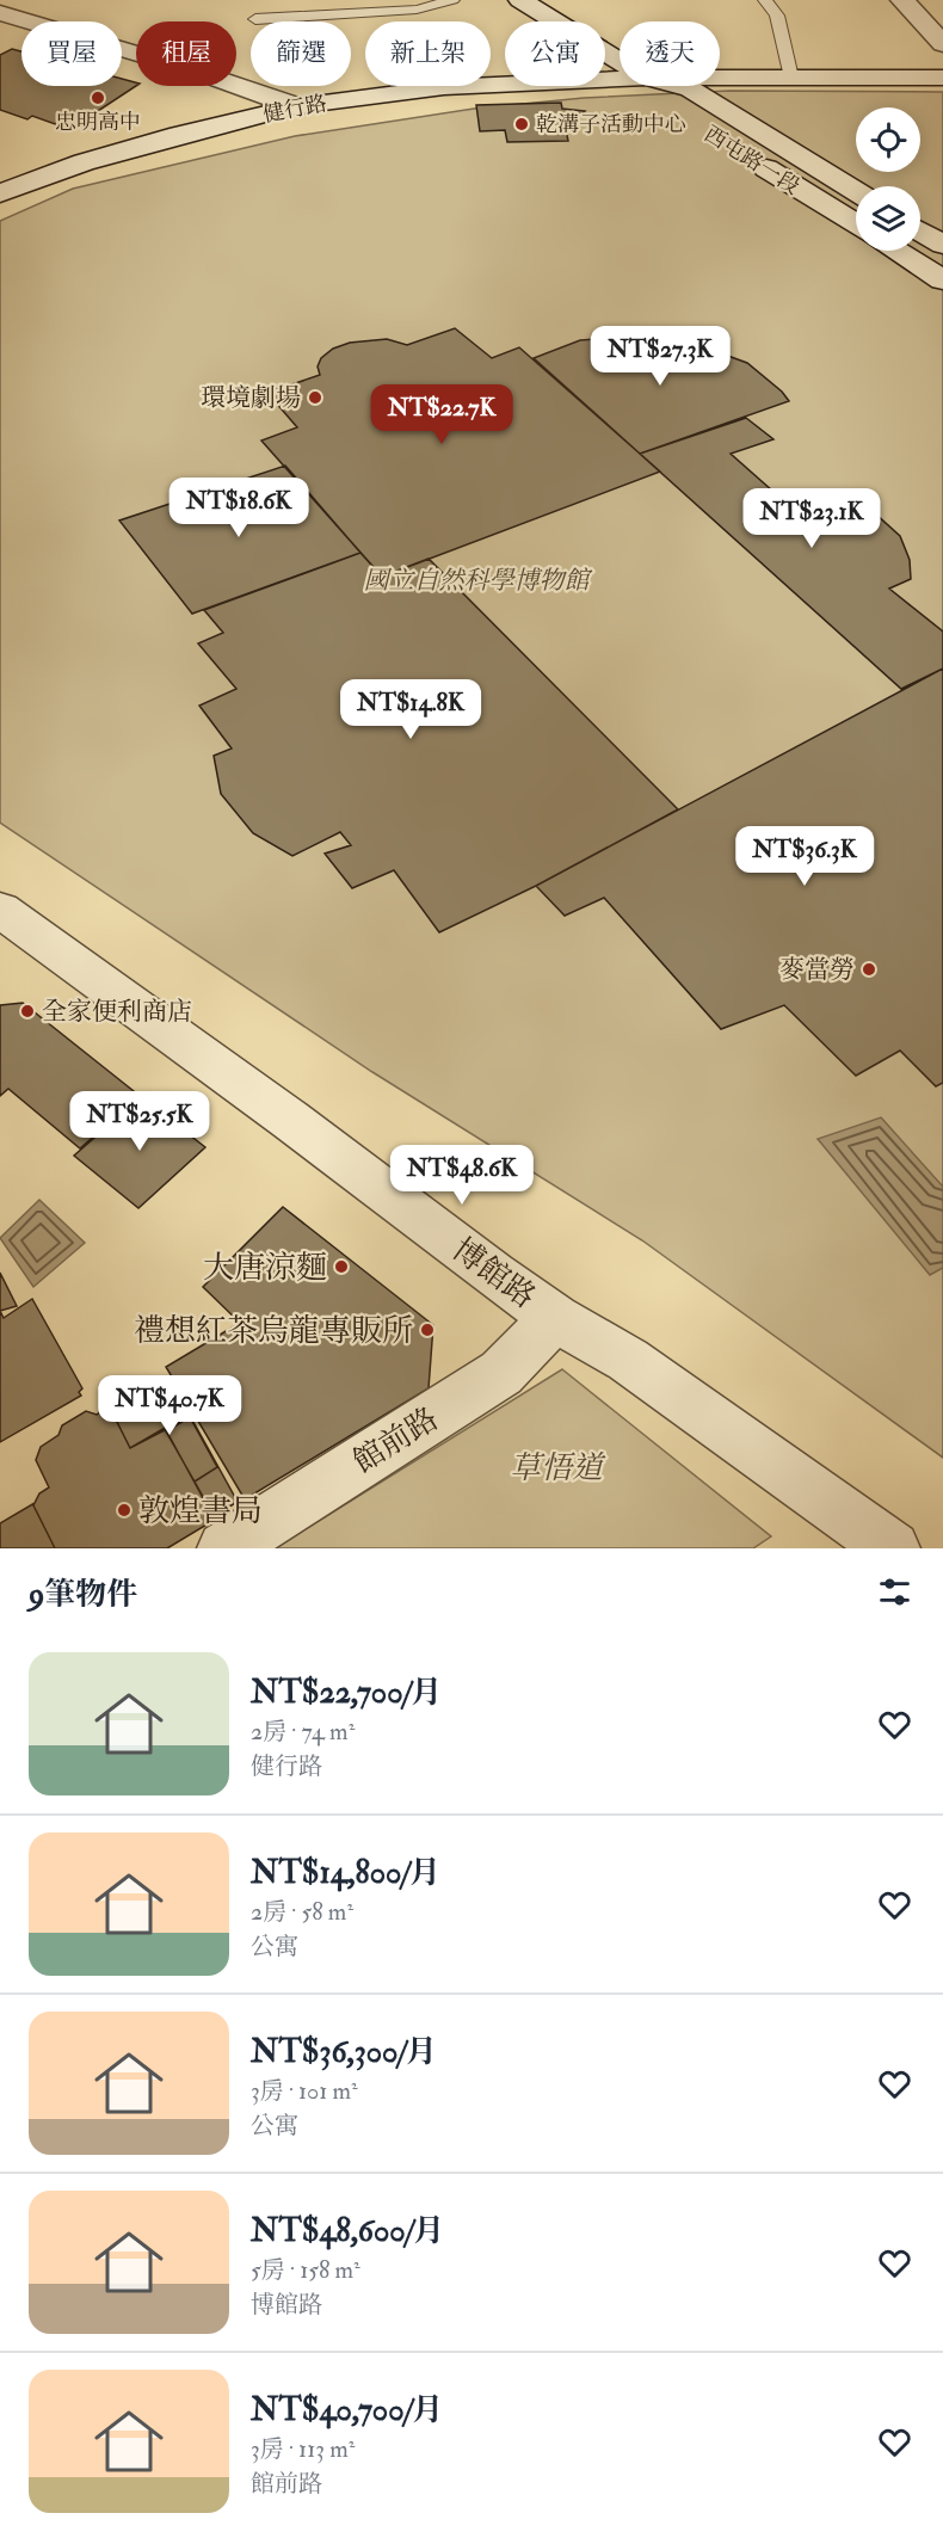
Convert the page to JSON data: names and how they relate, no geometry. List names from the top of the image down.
{
  "streets": {
    "street": [
      "健行路",
      "西屯路一段",
      "博館路",
      "館前路"
    ]
  },
  "crossings": [
    ["博館路", "館前路"]
  ],
  "parks": ["國立自然科學博物館", "草悟道"],
  "places": [
    "忠明高中",
    "乾溝子活動中心",
    "環境劇場",
    "麥當勞",
    "全家便利商店",
    "大唐涼麵",
    "禮想紅茶烏龍專販所",
    "敦煌書局"
  ],
  "page": {
    "chip": [
      "買屋",
      "租屋",
      "篩選",
      "新上架",
      "公寓",
      "透天"
    ],
    "price": [
      "NT$27.3K",
      "NT$22.7K",
      "NT$18.6K",
      "NT$23.1K",
      "NT$14.8K",
      "NT$36.3K",
      "NT$25.5K",
      "NT$48.6K",
      "NT$40.7K"
    ],
    "heading": "9筆物件",
    "list": [
      {
        "name": "NT$22,700/月",
        "note": "2房 · 74 m² · 健行路"
      },
      {
        "name": "NT$14,800/月",
        "note": "2房 · 58 m² · 公寓"
      },
      {
        "name": "NT$36,300/月",
        "note": "3房 · 101 m² · 公寓"
      },
      {
        "name": "NT$48,600/月",
        "note": "5房 · 158 m² · 博館路"
      },
      {
        "name": "NT$40,700/月",
        "note": "3房 · 113 m² · 館前路"
      }
    ]
  }
}
